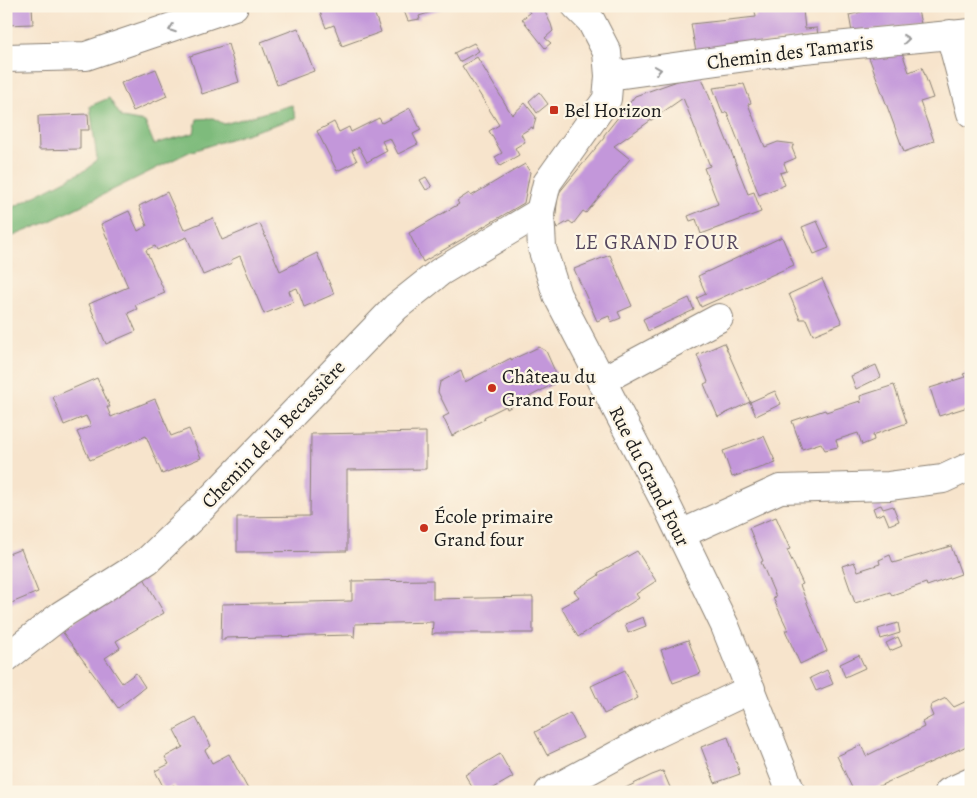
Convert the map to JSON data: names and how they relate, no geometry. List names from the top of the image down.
{
  "streets": {
    "street": ["Chemin des Tamaris", "Chemin de la Becassière", "Rue du Grand Four"]
  },
  "crossings": [
    ["Chemin des Tamaris", "Rue du Grand Four"],
    ["Chemin de la Becassière", "Rue du Grand Four"]
  ],
  "one_way": ["Chemin des Tamaris"],
  "districts": ["LE GRAND FOUR"],
  "places": {
    "transit": ["Bel Horizon"],
    "other": ["Château du Grand Four", "École primaire Grand four"]
  }
}
